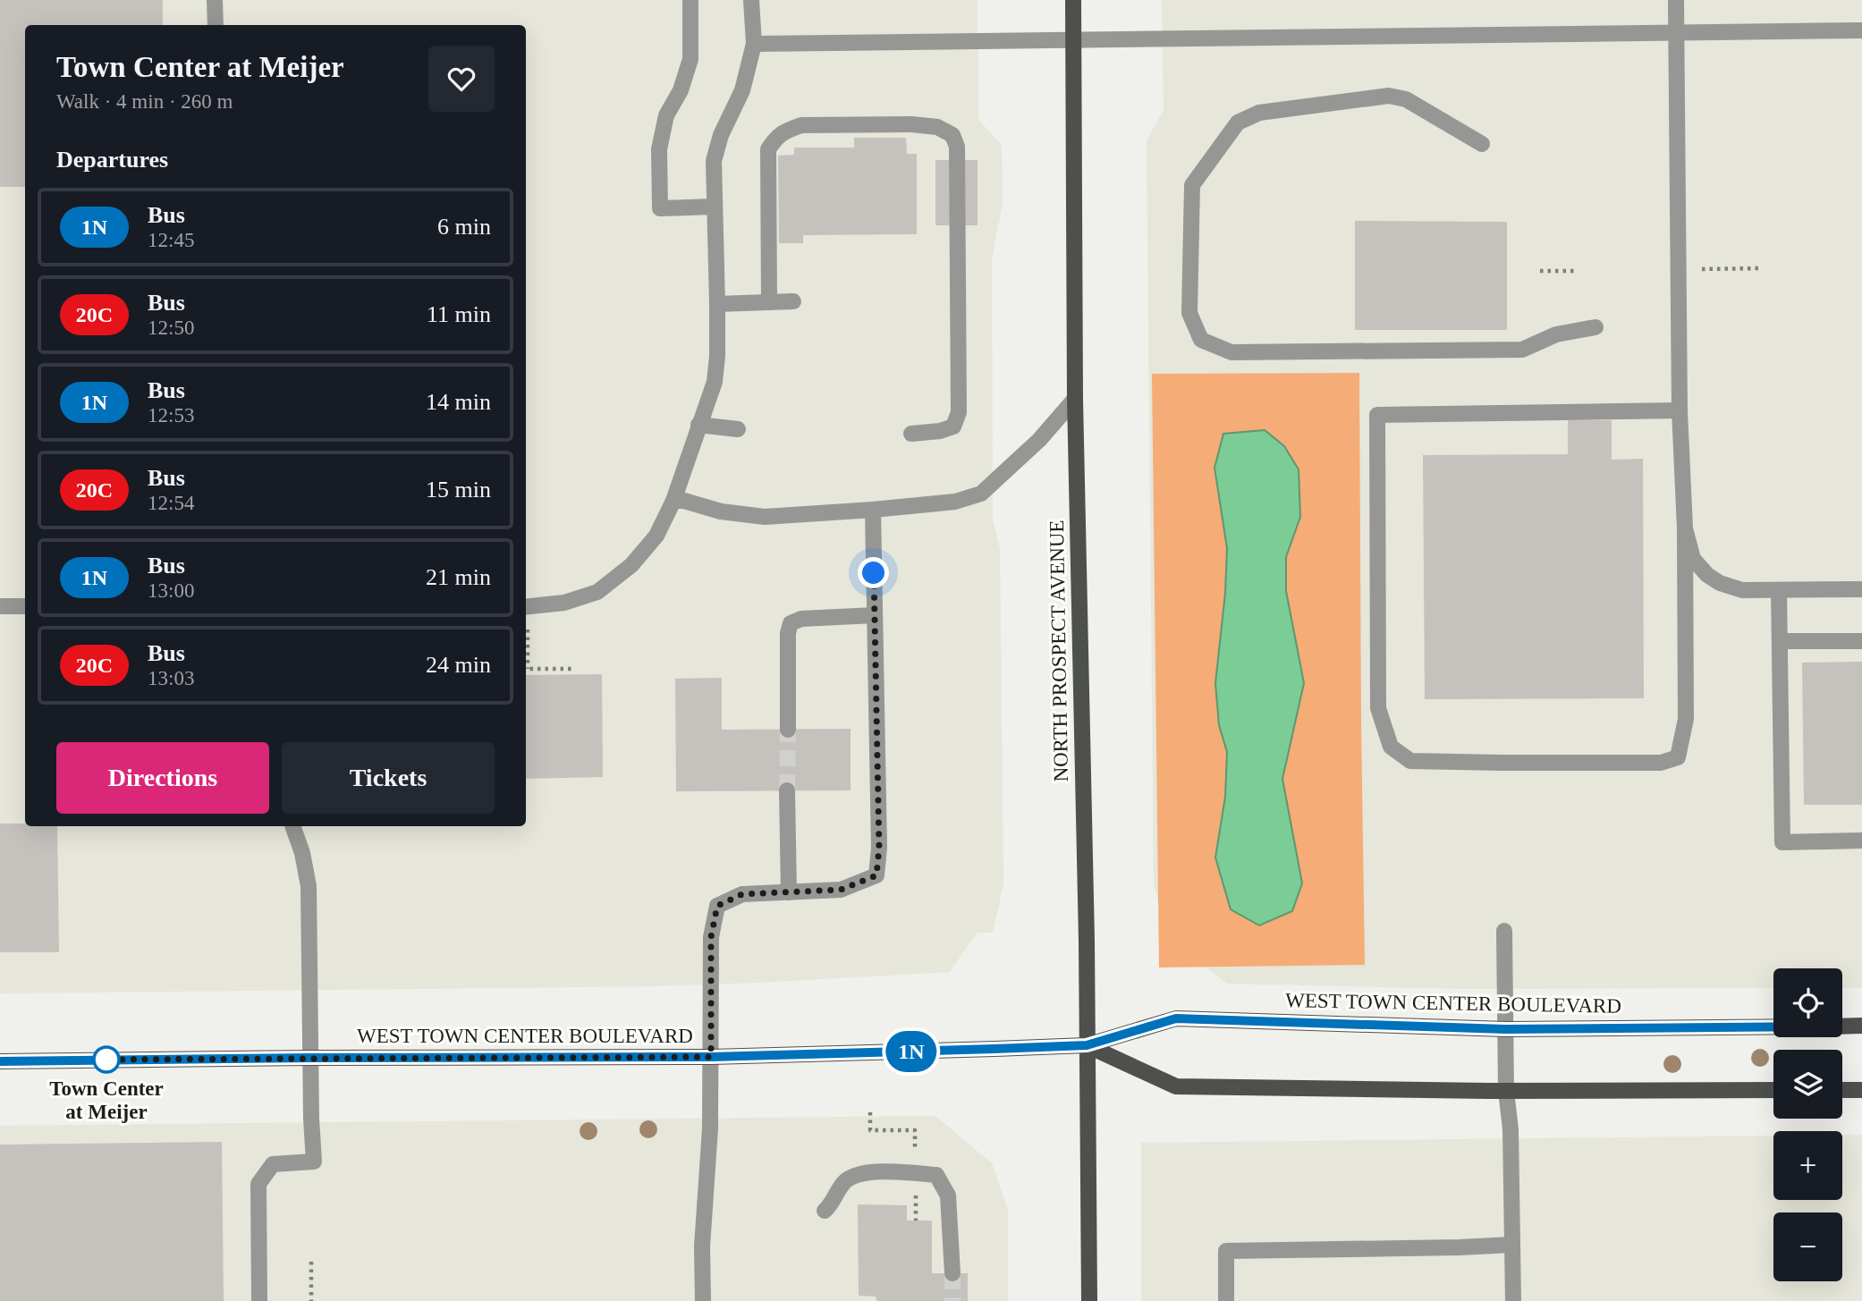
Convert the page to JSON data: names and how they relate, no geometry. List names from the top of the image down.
{
  "streets": {
    "main road": ["NORTH PROSPECT AVENUE", "WEST TOWN CENTER BOULEVARD"]
  },
  "crossings": [
    ["NORTH PROSPECT AVENUE", "WEST TOWN CENTER BOULEVARD"]
  ],
  "places": ["Town Center at Meijer"],
  "lines": ["bus line 1N"],
  "page": {
    "on_map": "1N",
    "heading": [
      ["Town Center at Meijer", "Walk · 4 min · 260 m"],
      "Departures"
    ],
    "list": [
      {
        "mark": "1N",
        "name": "Bus",
        "note": "12:45",
        "value": "6 min"
      },
      {
        "mark": "20C",
        "name": "Bus",
        "note": "12:50",
        "value": "11 min"
      },
      {
        "mark": "1N",
        "name": "Bus",
        "note": "12:53",
        "value": "14 min"
      },
      {
        "mark": "20C",
        "name": "Bus",
        "note": "12:54",
        "value": "15 min"
      },
      {
        "mark": "1N",
        "name": "Bus",
        "note": "13:00",
        "value": "21 min"
      },
      {
        "mark": "20C",
        "name": "Bus",
        "note": "13:03",
        "value": "24 min"
      }
    ],
    "buttons": ["Directions", "Tickets"],
    "map_buttons": ["+", "−"]
  }
}
